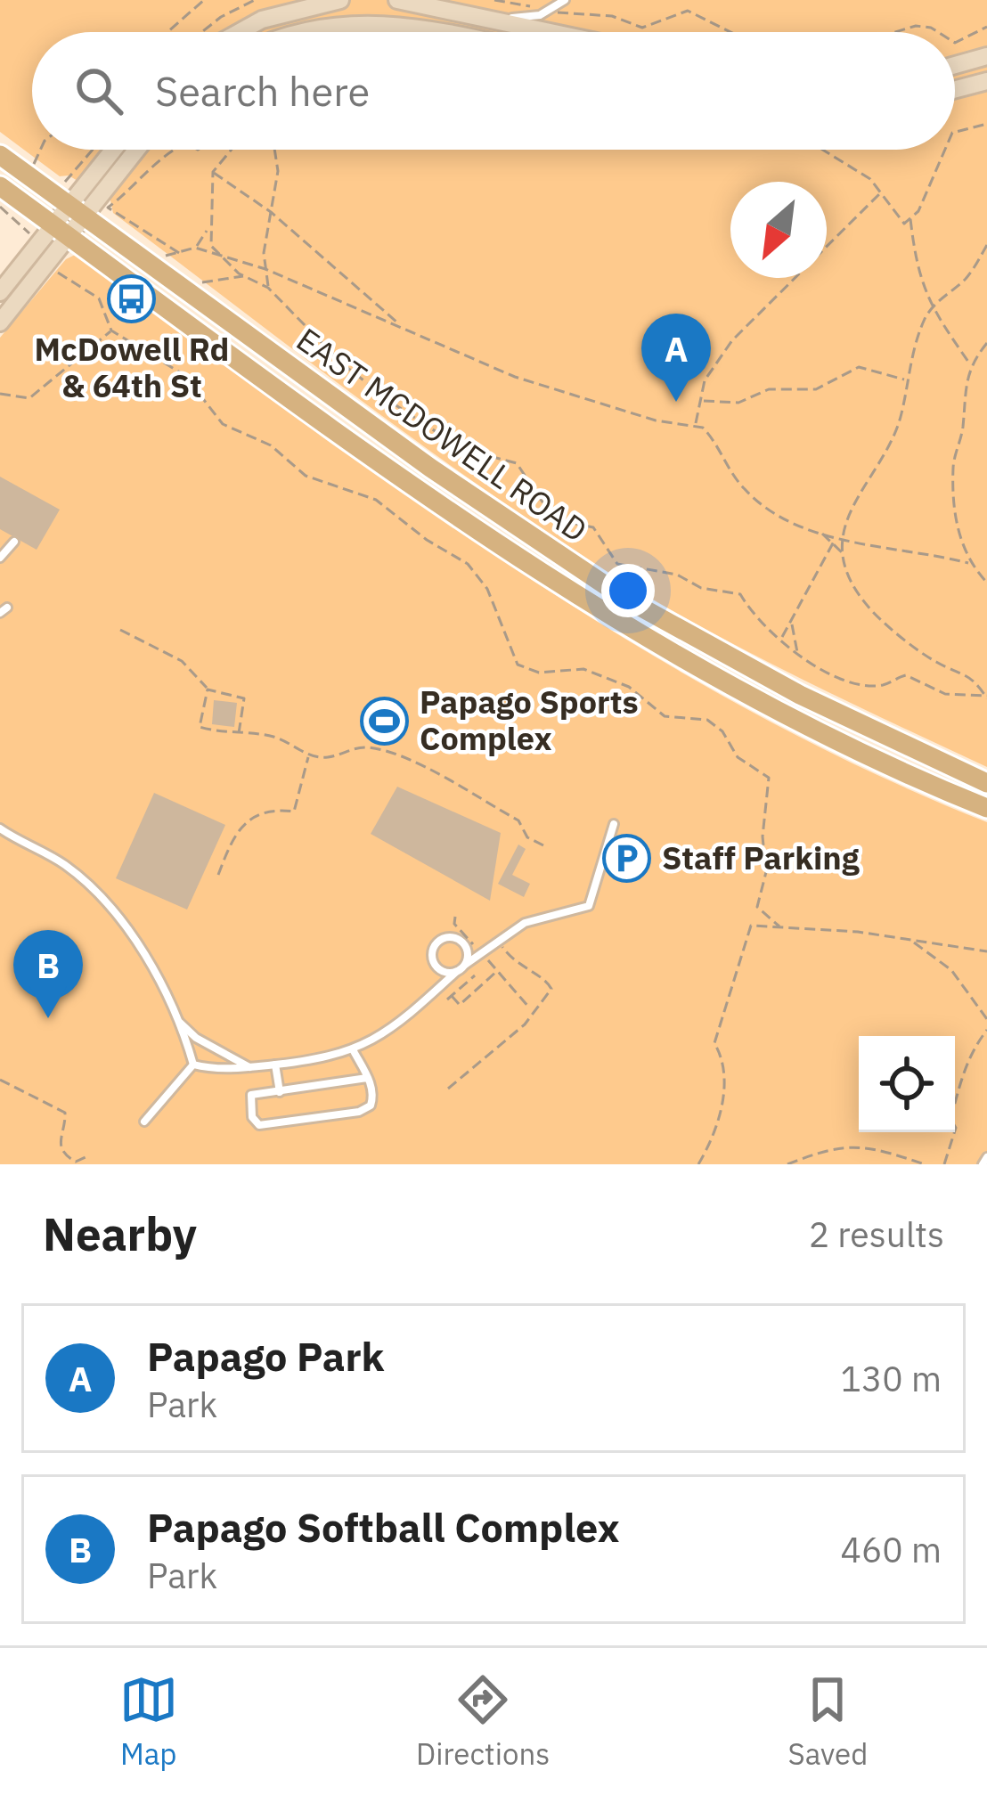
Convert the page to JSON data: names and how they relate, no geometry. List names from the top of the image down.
{
  "streets": {
    "main road": ["EAST MCDOWELL ROAD"]
  },
  "places": {
    "bus stop": ["McDowell Rd & 64th St"],
    "sports": ["Papago Sports Complex"],
    "parking": ["Staff Parking"]
  },
  "north": "bottom left",
  "page": {
    "search": "Search here",
    "pins": ["A", "B"],
    "heading": ["Nearby", "2 results"],
    "list": [
      {
        "mark": "A",
        "name": "Papago Park",
        "note": "Park",
        "value": "130 m"
      },
      {
        "mark": "B",
        "name": "Papago Softball Complex",
        "note": "Park",
        "value": "460 m"
      }
    ],
    "nav": ["Map", "Directions", "Saved"]
  }
}
